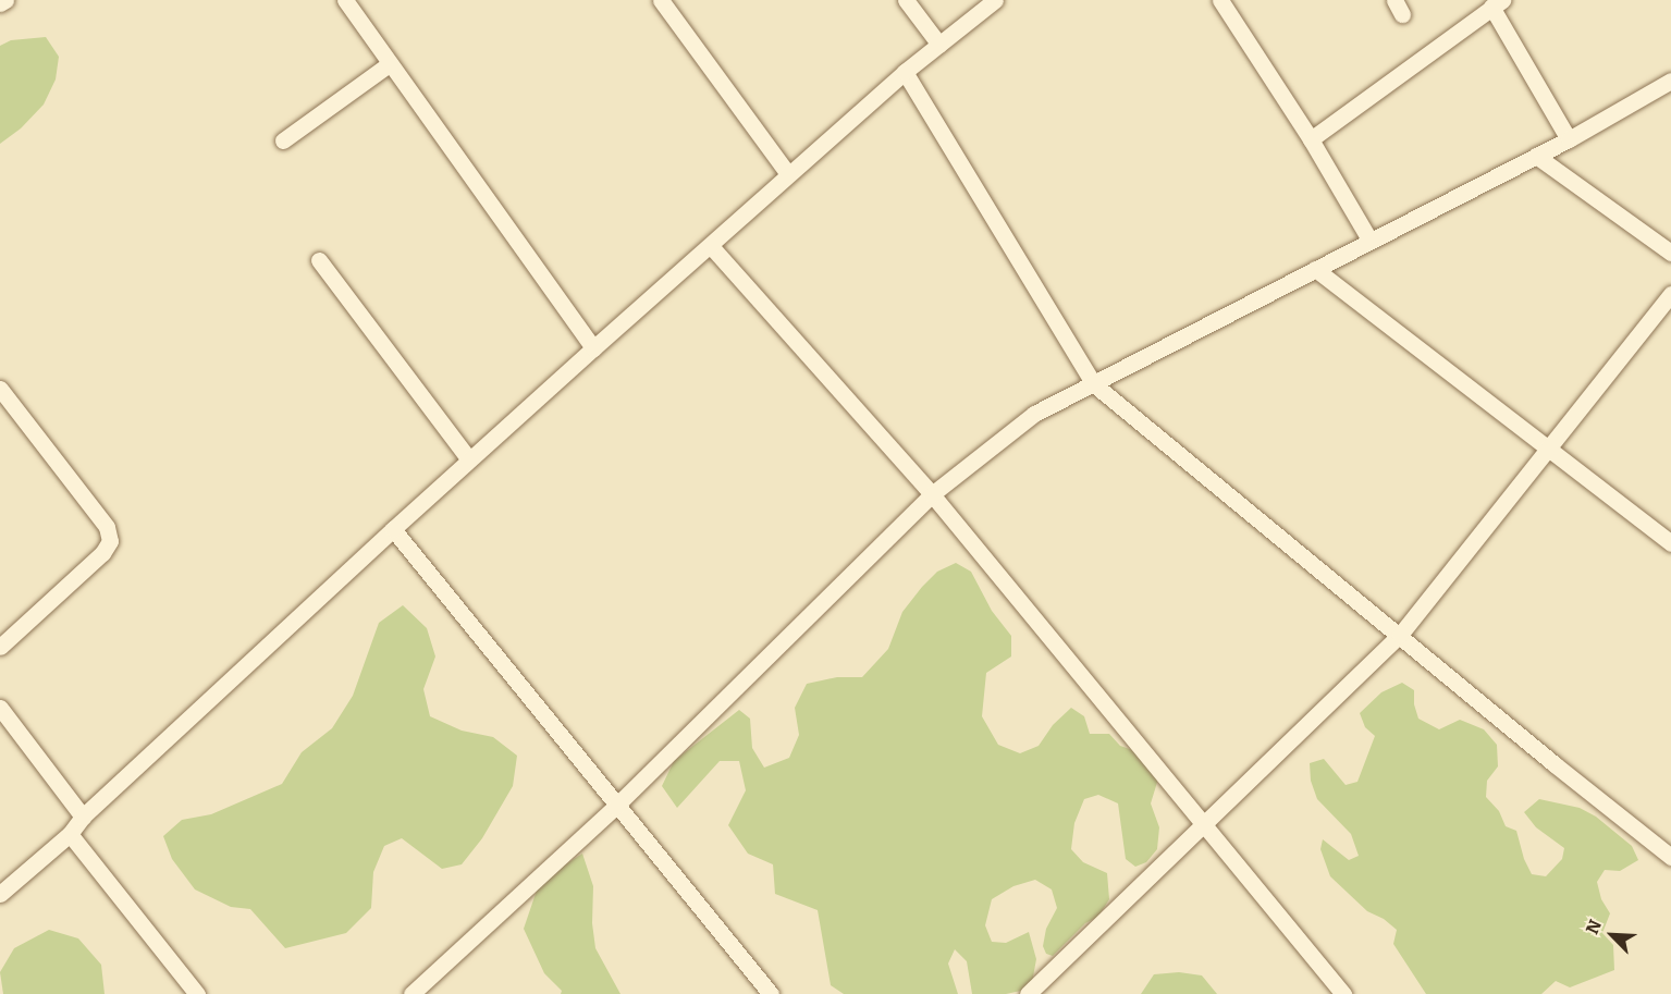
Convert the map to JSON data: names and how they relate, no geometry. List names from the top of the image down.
{
  "north": "top left"
}
